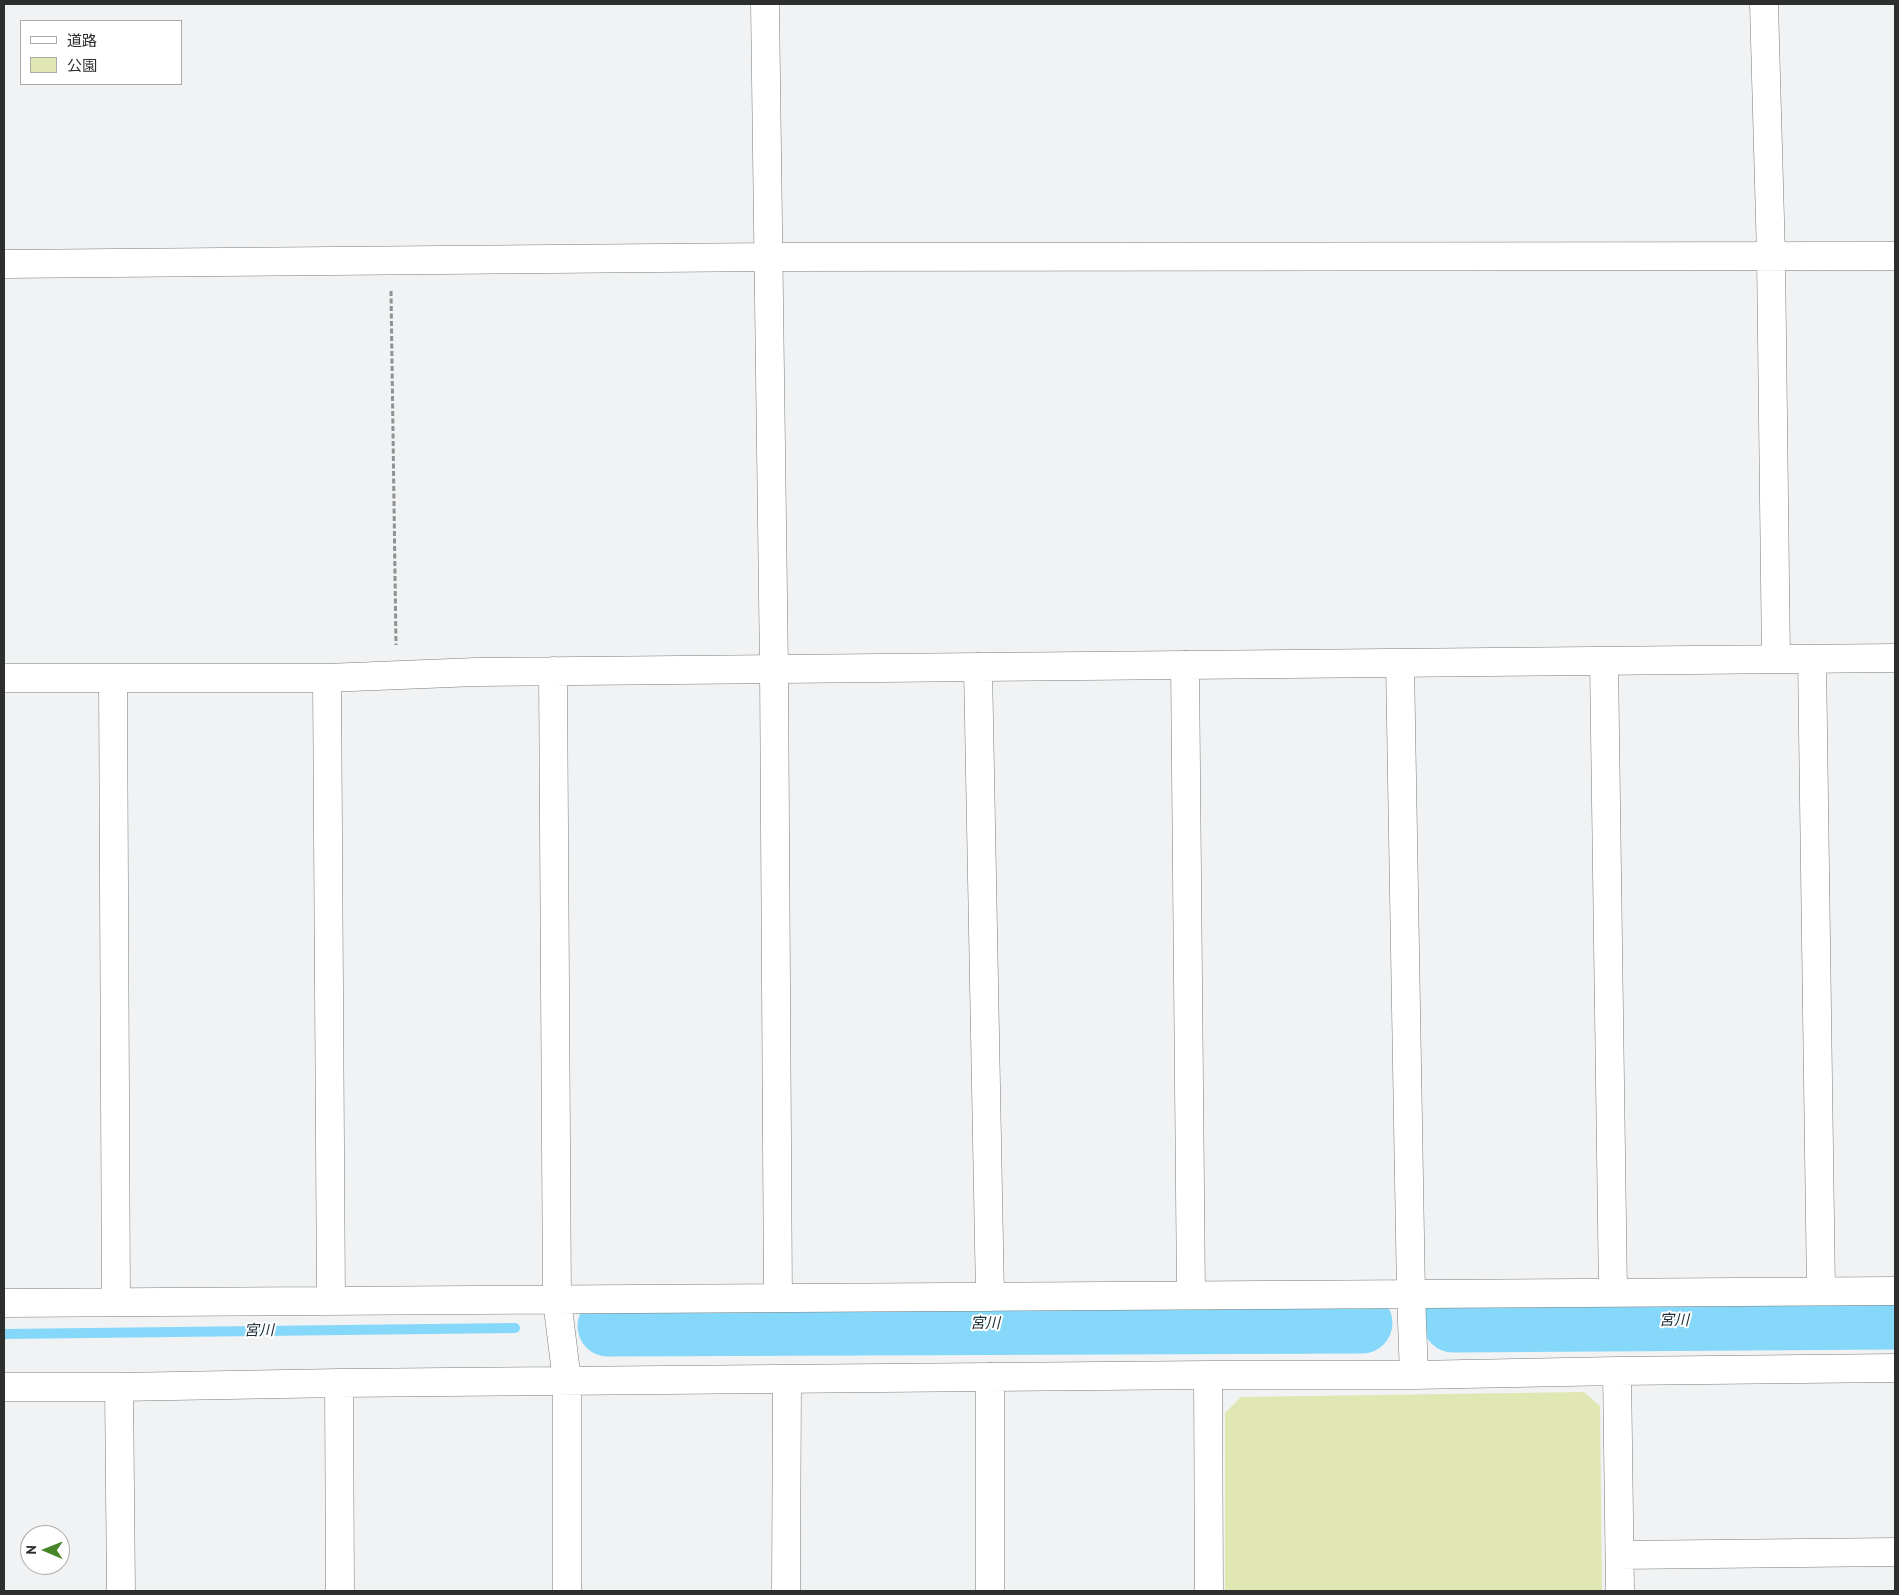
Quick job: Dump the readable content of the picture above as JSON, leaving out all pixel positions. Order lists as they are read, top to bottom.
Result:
{
  "water": ["宮川"],
  "legend": ["道路", "公園"],
  "north": "left"
}
